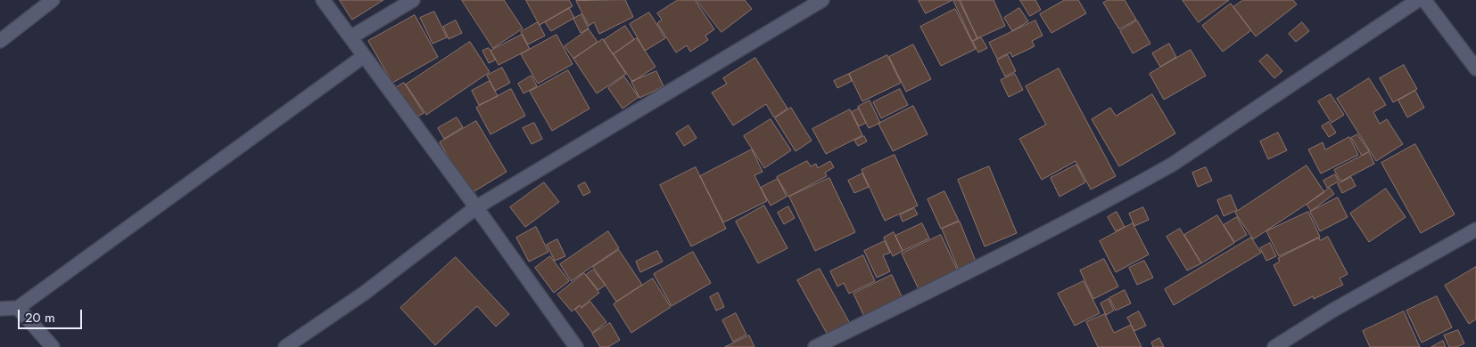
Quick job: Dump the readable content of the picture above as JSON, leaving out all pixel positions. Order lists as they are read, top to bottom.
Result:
{
  "scale_bar": "20 m"
}
